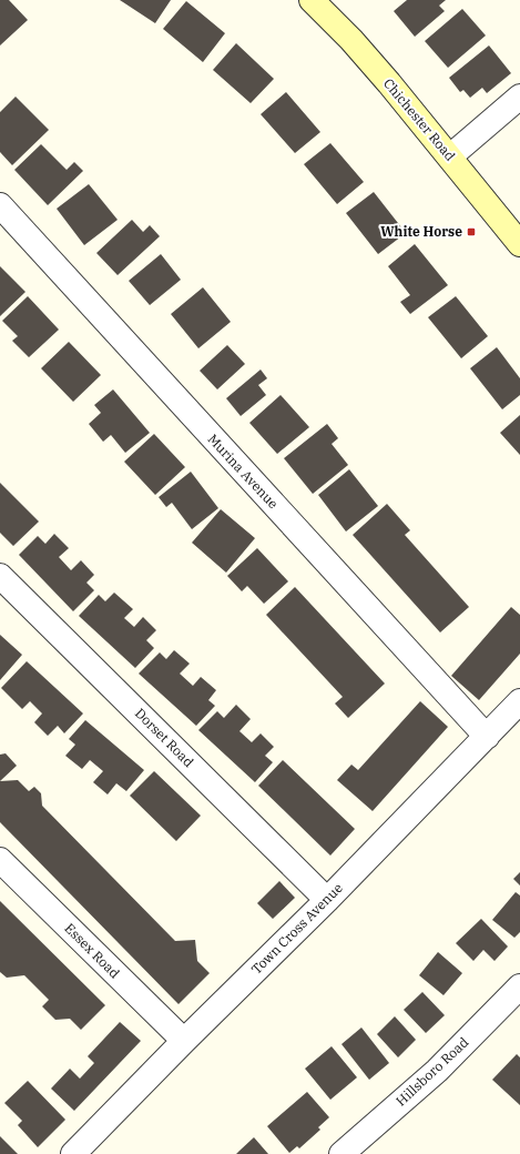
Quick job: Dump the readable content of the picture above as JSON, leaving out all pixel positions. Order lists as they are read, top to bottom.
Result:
{
  "streets": {
    "main road": ["Chichester Road"],
    "street": [
      "Murina Avenue",
      "Dorset Road",
      "Town Cross Avenue",
      "Essex Road",
      "Hillsboro Road"
    ]
  },
  "crossings": [
    ["Murina Avenue", "Town Cross Avenue"],
    ["Dorset Road", "Town Cross Avenue"],
    ["Town Cross Avenue", "Essex Road"]
  ],
  "places": {
    "transit": ["White Horse"]
  }
}
